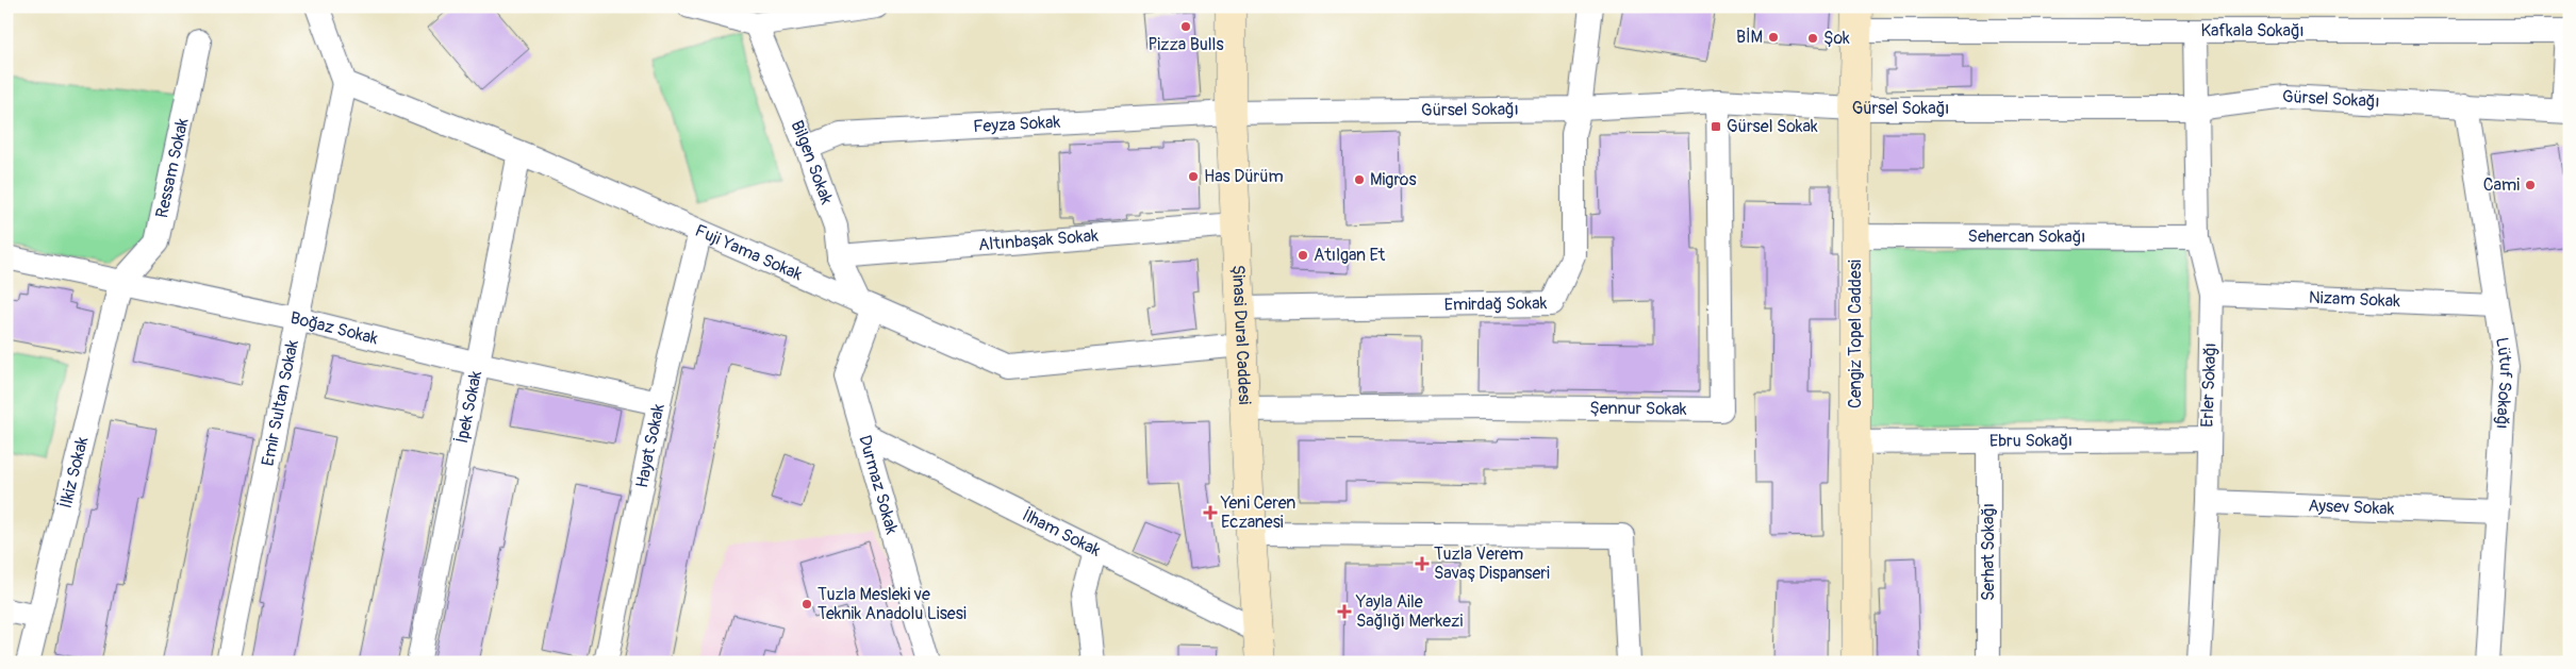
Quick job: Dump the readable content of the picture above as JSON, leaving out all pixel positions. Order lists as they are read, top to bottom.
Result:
{
  "streets": {
    "street": [
      "Kafkala Sokağı",
      "Gürsel Sokağı",
      "Feyza Sokak",
      "Bilgen Sokak",
      "Ressam Sokak",
      "Sehercan Sokağı",
      "Altınbaşak Sokak",
      "Fuji Yama Sokak",
      "Nizam Sokak",
      "Emirdağ Sokak",
      "Boğaz Sokak",
      "Cengiz Topel Caddesi",
      "Şinasi Dural Caddesi",
      "Lütuf Sokağı",
      "Erler Sokağı",
      "Emir Sultan Sokak",
      "İpek Sokak",
      "Şennur Sokak",
      "Ebru Sokağı",
      "Hayat Sokak",
      "İlkiz Sokak",
      "Durmaz Sokak",
      "Aysev Sokak",
      "İlham Sokak",
      "Serhat Sokağı"
    ]
  },
  "crossings": [
    ["Kafkala Sokağı", "Gürsel Sokağı"],
    ["Kafkala Sokağı", "Cengiz Topel Caddesi"],
    ["Kafkala Sokağı", "Erler Sokağı"],
    ["Gürsel Sokağı", "Feyza Sokak"],
    ["Gürsel Sokağı", "Emirdağ Sokak"],
    ["Gürsel Sokağı", "Cengiz Topel Caddesi"],
    ["Gürsel Sokağı", "Şinasi Dural Caddesi"],
    ["Gürsel Sokağı", "Lütuf Sokağı"],
    ["Gürsel Sokağı", "Erler Sokağı"],
    ["Gürsel Sokağı", "Şennur Sokak"],
    ["Feyza Sokak", "Bilgen Sokak"],
    ["Feyza Sokak", "Şinasi Dural Caddesi"],
    ["Bilgen Sokak", "Altınbaşak Sokak"],
    ["Bilgen Sokak", "Fuji Yama Sokak"],
    ["Bilgen Sokak", "Durmaz Sokak"],
    ["Ressam Sokak", "Boğaz Sokak"],
    ["Ressam Sokak", "İlkiz Sokak"],
    ["Sehercan Sokağı", "Cengiz Topel Caddesi"],
    ["Sehercan Sokağı", "Erler Sokağı"],
    ["Altınbaşak Sokak", "Şinasi Dural Caddesi"],
    ["Fuji Yama Sokak", "Şinasi Dural Caddesi"],
    ["Fuji Yama Sokak", "Emir Sultan Sokak"],
    ["Fuji Yama Sokak", "İpek Sokak"],
    ["Fuji Yama Sokak", "Hayat Sokak"],
    ["Fuji Yama Sokak", "Durmaz Sokak"],
    ["Nizam Sokak", "Lütuf Sokağı"],
    ["Nizam Sokak", "Erler Sokağı"],
    ["Emirdağ Sokak", "Şinasi Dural Caddesi"],
    ["Boğaz Sokak", "Emir Sultan Sokak"],
    ["Boğaz Sokak", "İpek Sokak"],
    ["Boğaz Sokak", "Hayat Sokak"],
    ["Boğaz Sokak", "İlkiz Sokak"],
    ["Cengiz Topel Caddesi", "Ebru Sokağı"],
    ["Şinasi Dural Caddesi", "Şennur Sokak"],
    ["Şinasi Dural Caddesi", "İlham Sokak"],
    ["Lütuf Sokağı", "Aysev Sokak"],
    ["Erler Sokağı", "Ebru Sokağı"],
    ["Erler Sokağı", "Aysev Sokak"],
    ["Ebru Sokağı", "Serhat Sokağı"],
    ["Durmaz Sokak", "İlham Sokak"]
  ],
  "places": {
    "other": [
      "Pizza Bulls",
      "BİM",
      "Şok",
      "Has Dürüm",
      "Migros",
      "Cami",
      "Atılgan Et",
      "Tuzla Mesleki ve Teknik Anadolu Lisesi"
    ],
    "transit": ["Gürsel Sokak"],
    "health": ["Yeni Ceren Eczanesi", "Tuzla Verem Savaş Dispanseri", "Yayla Aile Sağlığı Merkezi"]
  }
}
